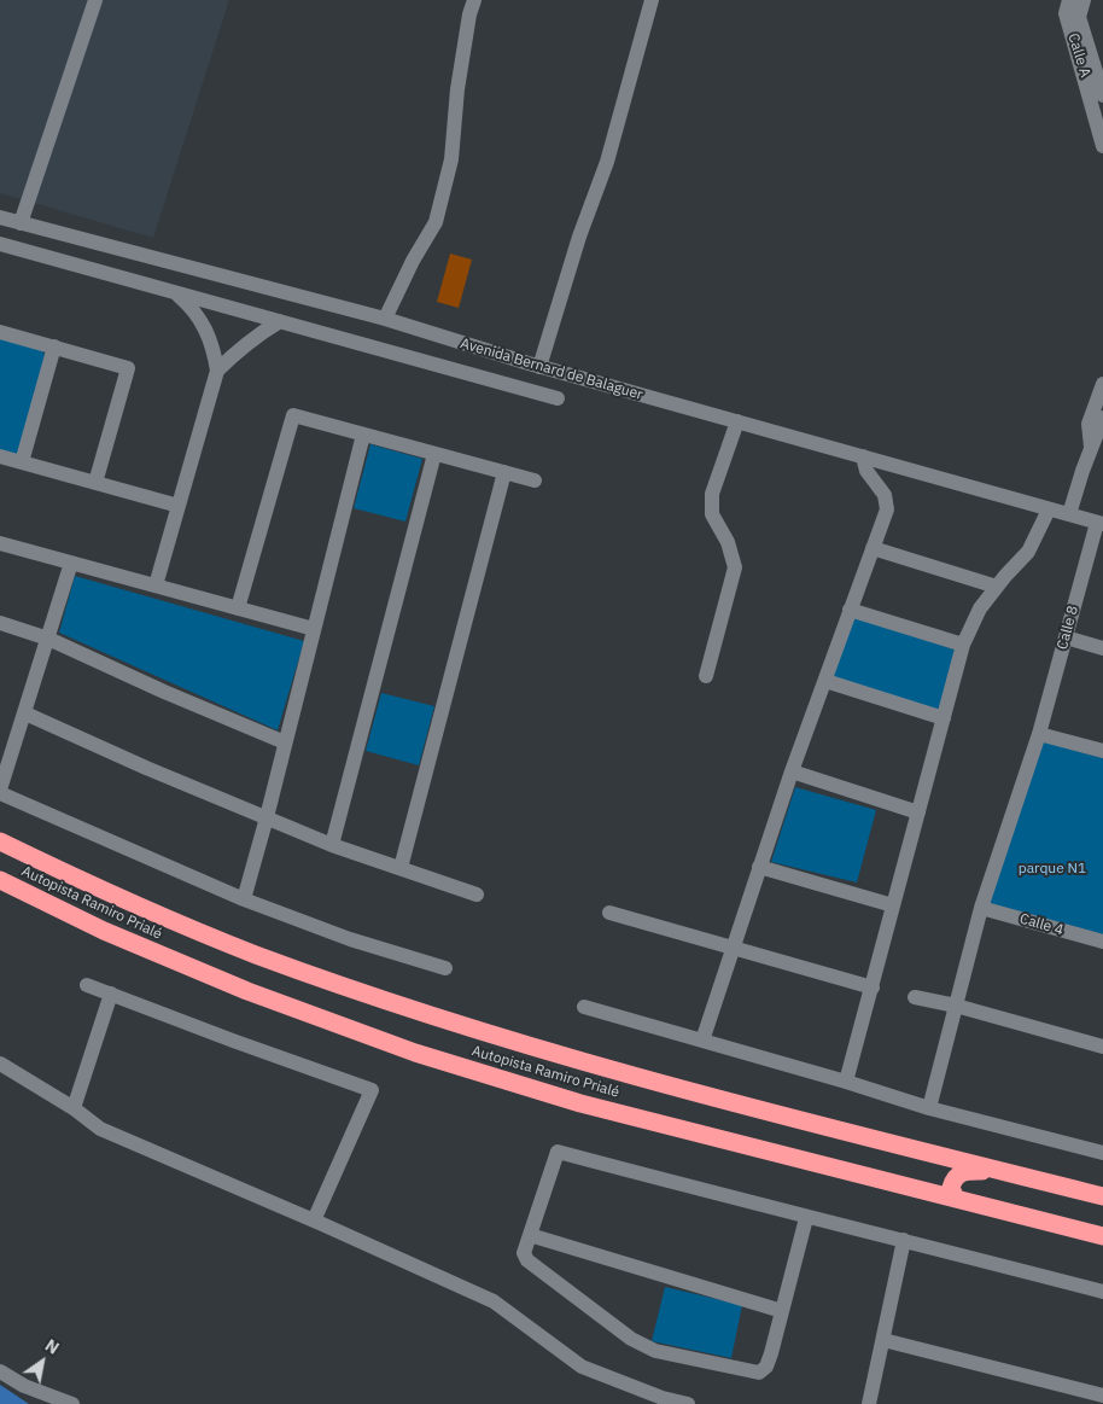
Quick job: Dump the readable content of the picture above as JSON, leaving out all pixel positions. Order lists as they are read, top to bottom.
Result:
{
  "streets": {
    "highway": ["Autopista Ramiro Prialé"],
    "street": [
      "Calle A",
      "Avenida Bernard de Balaguer",
      "Calle 8",
      "Calle 4"
    ]
  },
  "crossings": [
    ["Avenida Bernard de Balaguer", "Calle 8"],
    ["Calle 8", "Calle 4"]
  ],
  "parks": ["parque N1"],
  "north": "top right"
}
